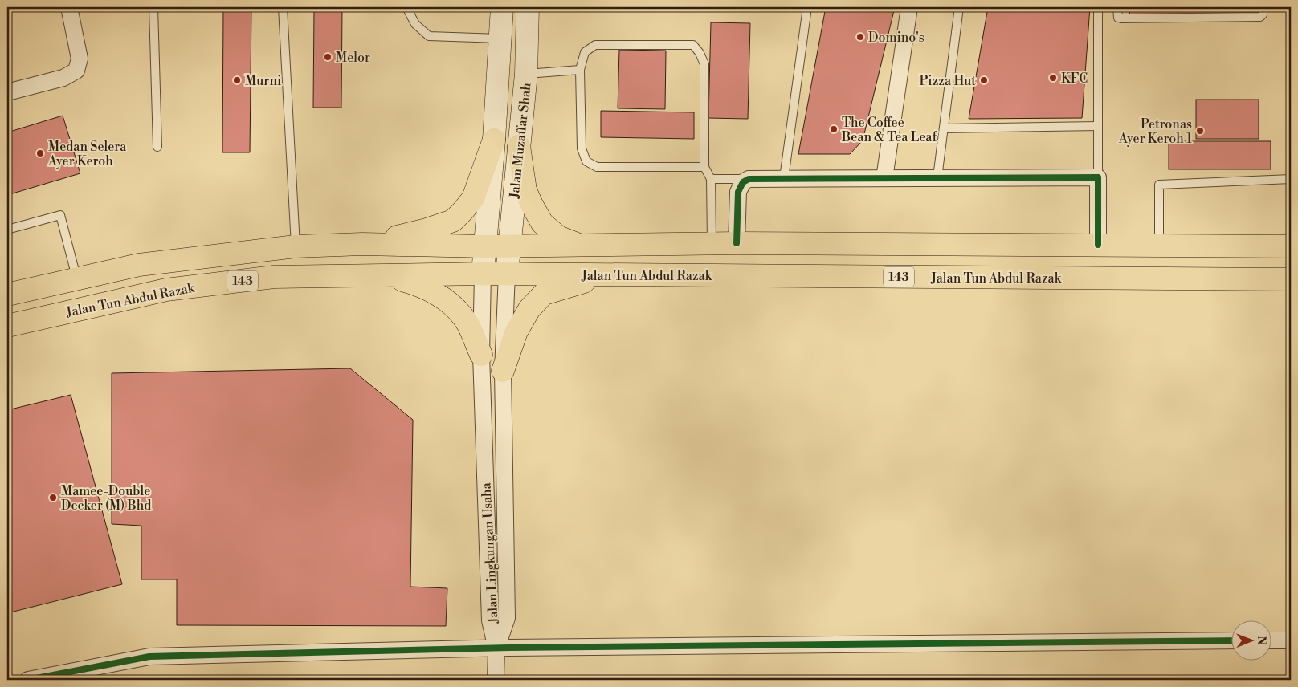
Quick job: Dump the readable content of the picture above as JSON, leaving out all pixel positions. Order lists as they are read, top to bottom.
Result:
{
  "streets": {
    "highway": ["Jalan Tun Abdul Razak", "143"],
    "main road": ["Jalan Muzaffar Shah"],
    "street": ["Jalan Lingkungan Usaha"]
  },
  "crossings": [
    ["Jalan Muzaffar Shah", "Jalan Tun Abdul Razak"],
    ["Jalan Muzaffar Shah", "143"],
    ["Jalan Muzaffar Shah", "Jalan Lingkungan Usaha"],
    ["Jalan Tun Abdul Razak", "Jalan Lingkungan Usaha"]
  ],
  "places": [
    "Domino's",
    "Melor",
    "KFC",
    "Murni",
    "Pizza Hut",
    "The Coffee Bean & Tea Leaf",
    "Petronas Ayer Keroh 1",
    "Medan Selera Ayer Keroh",
    "Mamee-Double Decker (M) Bhd"
  ],
  "north": "right"
}
